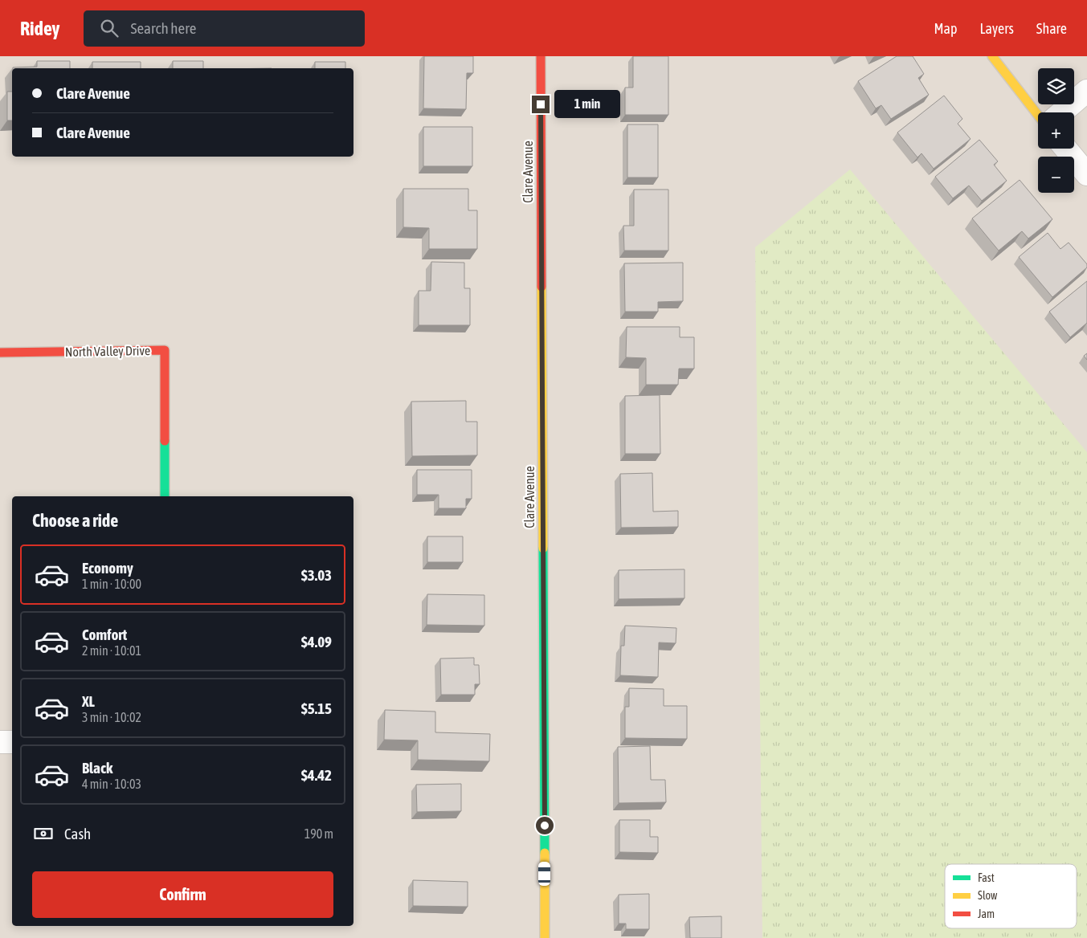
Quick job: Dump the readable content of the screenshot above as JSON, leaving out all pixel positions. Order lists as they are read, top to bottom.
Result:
{
  "streets": {
    "street": ["Clare Avenue", "North Valley Drive"]
  },
  "legend": ["Fast", "Slow", "Jam"],
  "page": {
    "header": "Ridey",
    "search": "Search here",
    "nav": ["Map", "Layers", "Share"],
    "map_buttons": ["+", "−"],
    "banner": ["Clare Avenue", "Clare Avenue"],
    "bubble": "1 min",
    "heading": "Choose a ride",
    "list": [
      {
        "name": "Economy",
        "note": "1 min · 10:00",
        "value": "$3.03"
      },
      {
        "name": "Comfort",
        "note": "2 min · 10:01",
        "value": "$4.09"
      },
      {
        "name": "XL",
        "note": "3 min · 10:02",
        "value": "$5.15"
      },
      {
        "name": "Black",
        "note": "4 min · 10:03",
        "value": "$4.42"
      }
    ],
    "pay": ["Cash", "190 m"],
    "buttons": "Confirm"
  }
}
